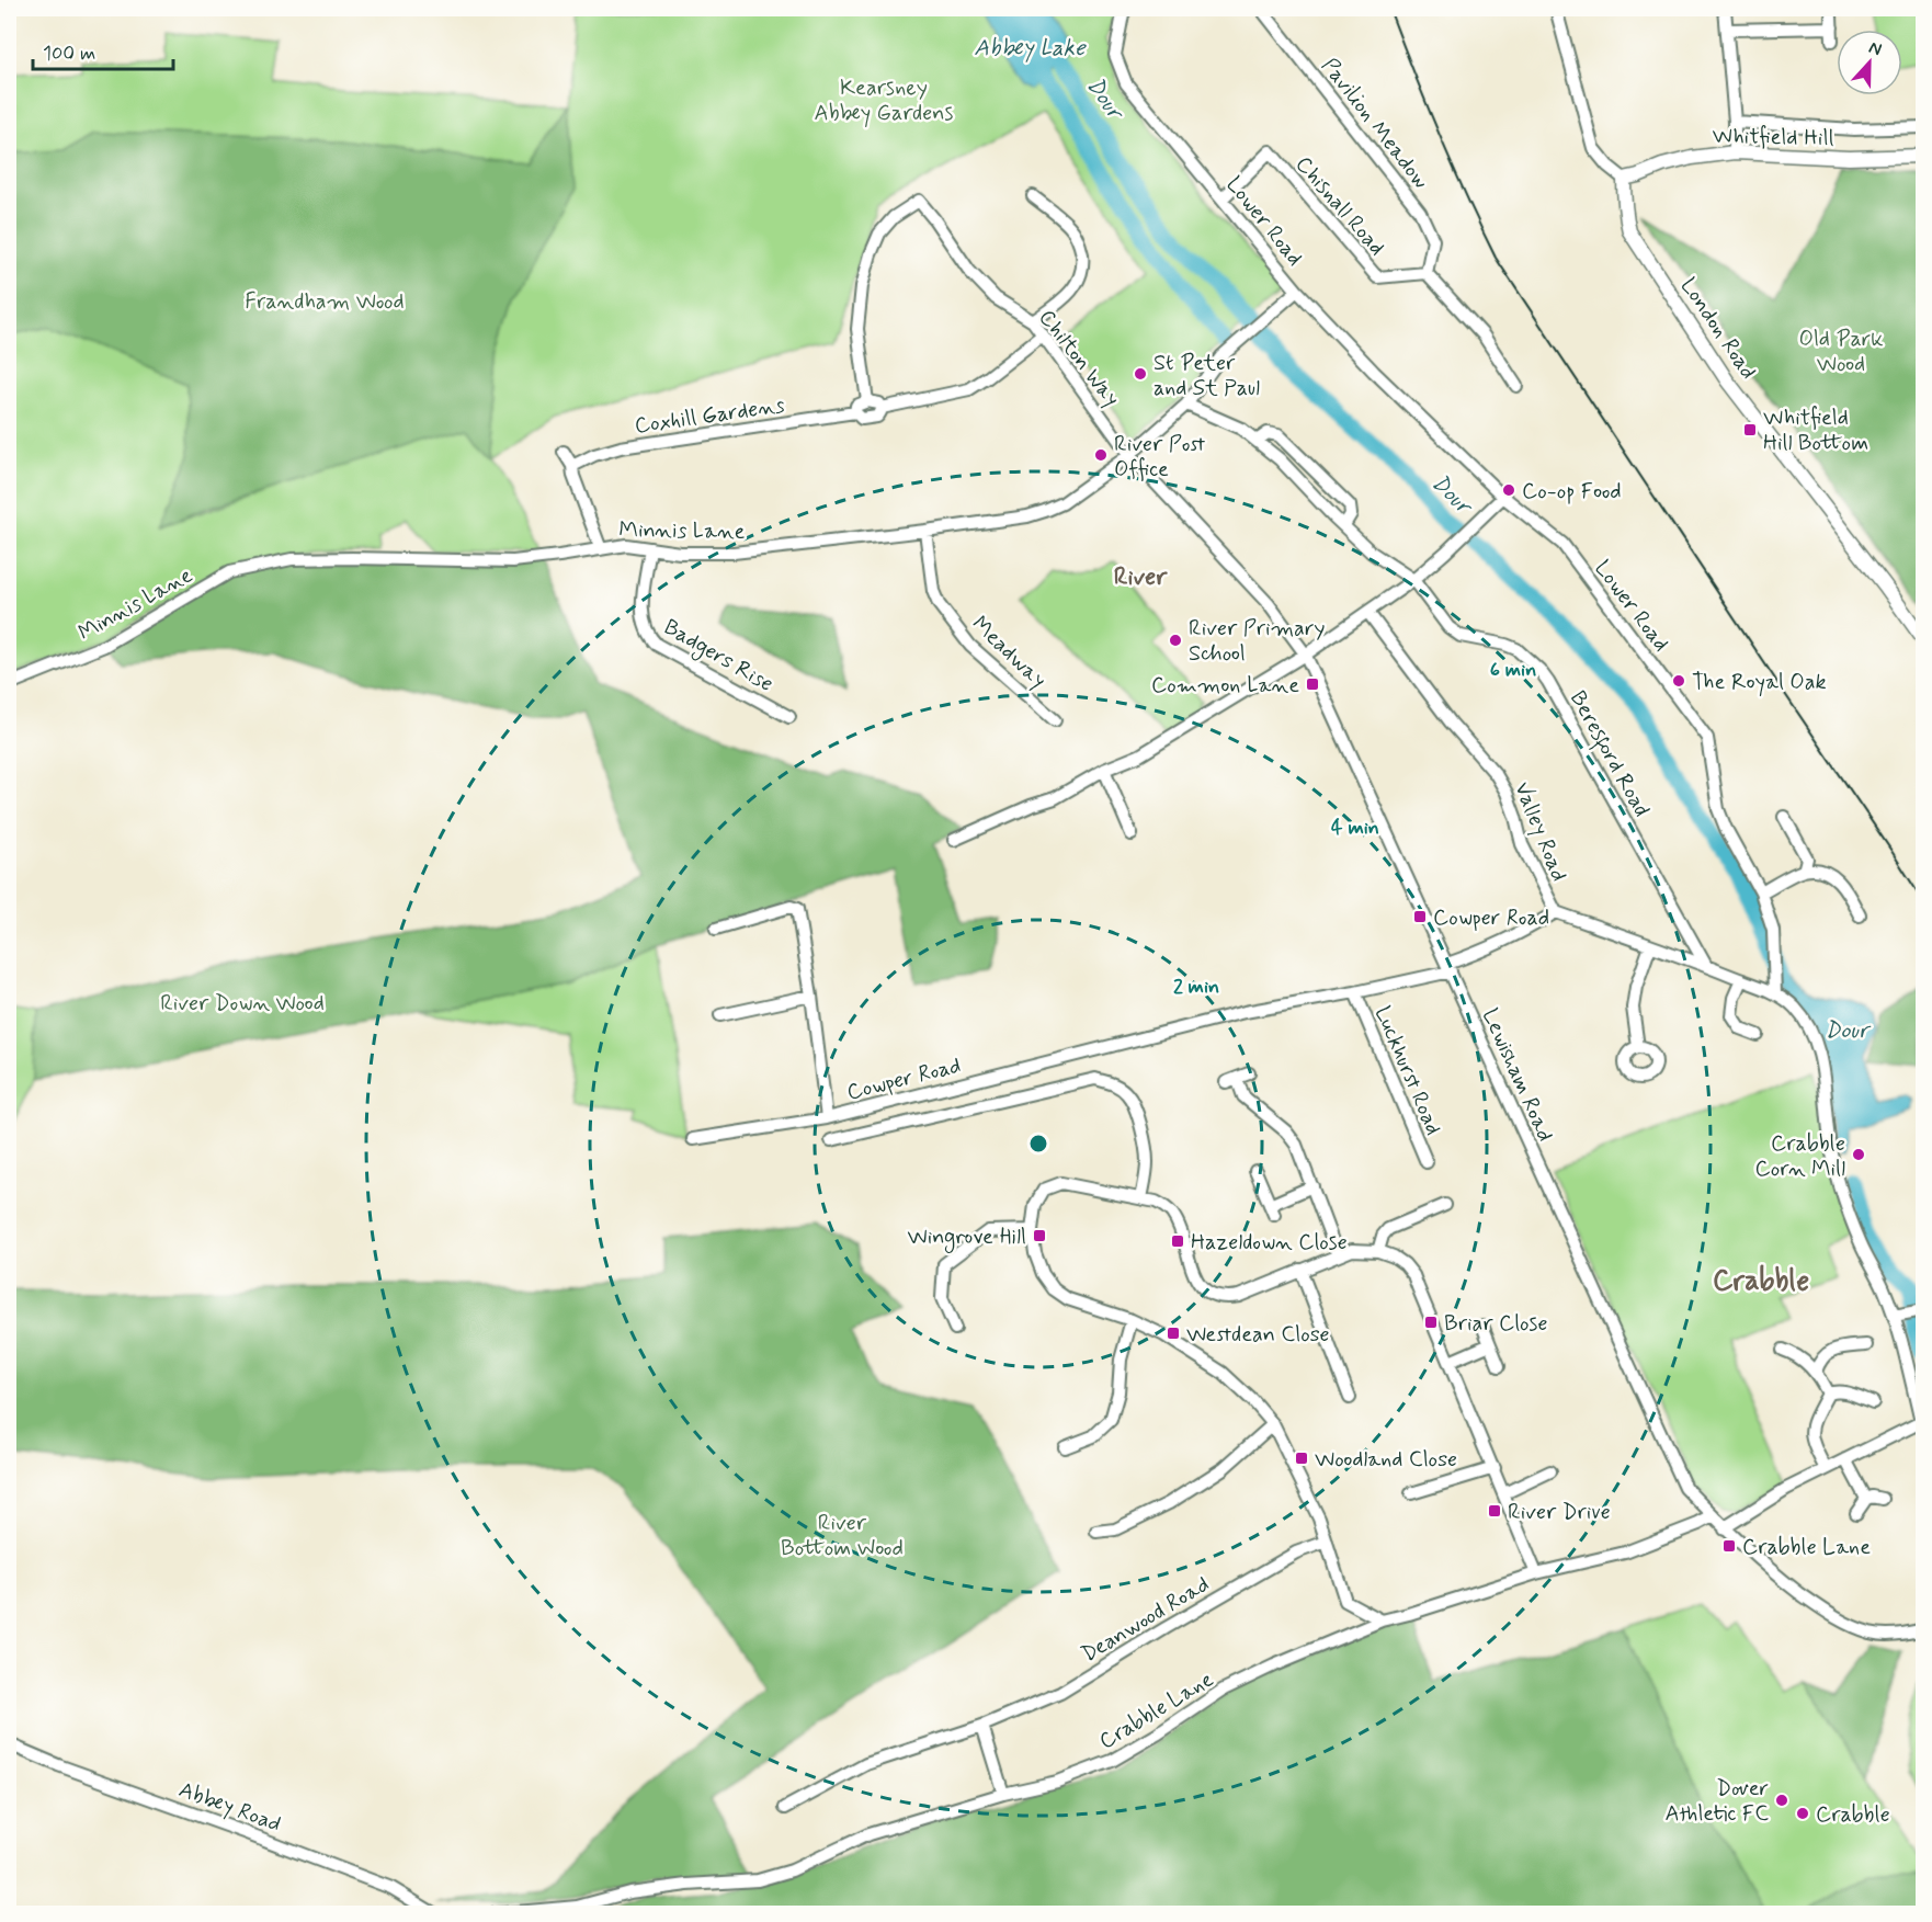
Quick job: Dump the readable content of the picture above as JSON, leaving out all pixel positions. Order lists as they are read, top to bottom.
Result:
{
  "streets": {
    "main road": ["Whitfield Hill", "London Road"],
    "street": [
      "Pavilion Meadow",
      "Chisnall Road",
      "Lower Road",
      "Chilton Way",
      "Coxhill Gardens",
      "Minnis Lane",
      "Meadway",
      "Badgers Rise",
      "Beresford Road",
      "Valley Road",
      "Luckhurst Road",
      "Lewisham Road",
      "Cowper Road",
      "Deanwood Road",
      "Crabble Lane",
      "Abbey Road"
    ]
  },
  "crossings": [
    ["Pavilion Meadow", "Chisnall Road"],
    ["Whitfield Hill", "London Road"],
    ["Chisnall Road", "Lower Road"],
    ["Lower Road", "Minnis Lane"],
    ["Lower Road", "Valley Road"],
    ["Chilton Way", "Coxhill Gardens"],
    ["Chilton Way", "Minnis Lane"],
    ["Chilton Way", "Lewisham Road"],
    ["Minnis Lane", "Meadway"],
    ["Minnis Lane", "Badgers Rise"],
    ["Minnis Lane", "Lewisham Road"],
    ["Beresford Road", "Valley Road"],
    ["Valley Road", "Cowper Road"],
    ["Luckhurst Road", "Cowper Road"],
    ["Lewisham Road", "Cowper Road"],
    ["Lewisham Road", "Crabble Lane"]
  ],
  "districts": ["River", "Crabble"],
  "water": ["Abbey Lake", "Dour"],
  "parks": [
    "Kearsney Abbey Gardens",
    "Frandham Wood",
    "Old Park Wood",
    "River Down Wood",
    "River Bottom Wood"
  ],
  "places": {
    "other": [
      "St Peter and St Paul",
      "River Post Office",
      "Co-op Food",
      "River Primary School",
      "The Royal Oak",
      "Crabble Corn Mill",
      "Dover Athletic FC",
      "Crabble"
    ],
    "transit": [
      "Whitfield Hill Bottom",
      "Common Lane",
      "Cowper Road",
      "Wingrove Hill",
      "Hazeldown Close",
      "Briar Close",
      "Westdean Close",
      "Woodland Close",
      "River Drive",
      "Crabble Lane"
    ]
  },
  "scale_bar": "100 m",
  "north": "top",
  "rings": ["6 min", "4 min", "2 min"]
}
